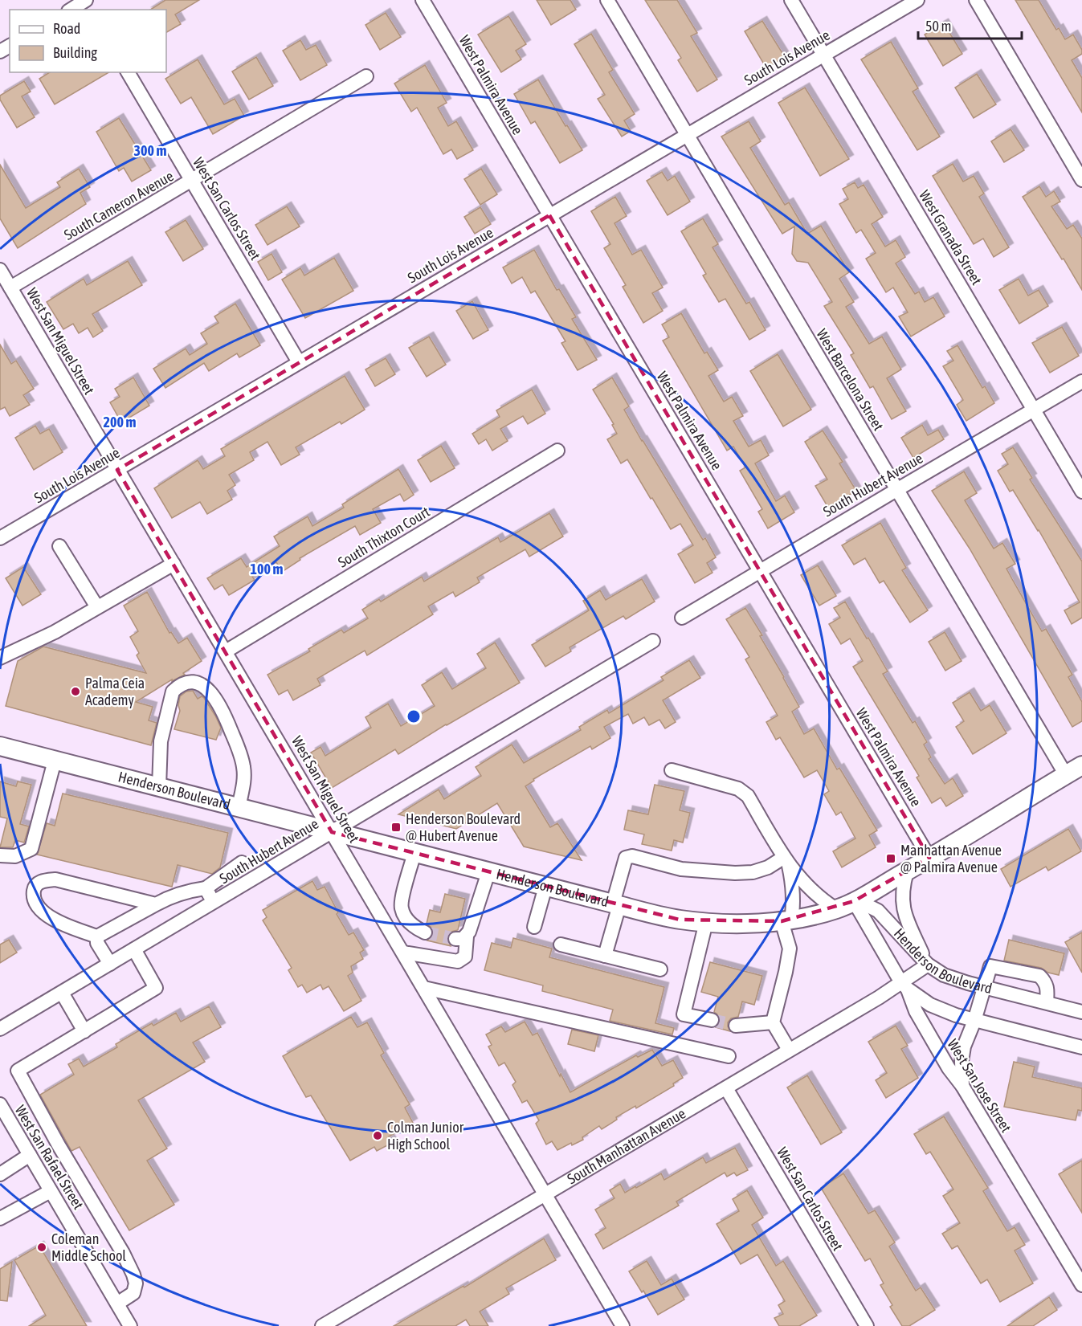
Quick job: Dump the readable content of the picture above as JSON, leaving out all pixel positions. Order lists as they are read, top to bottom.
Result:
{
  "streets": {
    "main road": ["Henderson Boulevard"],
    "street": [
      "South Lois Avenue",
      "West Palmira Avenue",
      "South Cameron Avenue",
      "West San Carlos Street",
      "West Granada Street",
      "West San Miguel Street",
      "West Barcelona Street",
      "South Hubert Avenue",
      "South Thixton Court",
      "West San Jose Street",
      "South Manhattan Avenue",
      "West San Rafael Street"
    ]
  },
  "crossings": [
    ["South Lois Avenue", "West Palmira Avenue"],
    ["South Lois Avenue", "West San Carlos Street"],
    ["South Lois Avenue", "West Granada Street"],
    ["South Lois Avenue", "West San Miguel Street"],
    ["South Lois Avenue", "West Barcelona Street"],
    ["West Palmira Avenue", "South Hubert Avenue"],
    ["South Cameron Avenue", "West San Carlos Street"],
    ["South Cameron Avenue", "West San Miguel Street"],
    ["West San Carlos Street", "South Manhattan Avenue"],
    ["West Granada Street", "South Hubert Avenue"],
    ["West San Miguel Street", "South Hubert Avenue"],
    ["West San Miguel Street", "South Thixton Court"],
    ["West San Miguel Street", "Henderson Boulevard"],
    ["West San Miguel Street", "South Manhattan Avenue"],
    ["West Barcelona Street", "South Hubert Avenue"],
    ["South Hubert Avenue", "Henderson Boulevard"],
    ["Henderson Boulevard", "West San Jose Street"],
    ["Henderson Boulevard", "South Manhattan Avenue"],
    ["West San Jose Street", "South Manhattan Avenue"]
  ],
  "places": {
    "other": ["Palma Ceia Academy", "Colman Junior High School", "Coleman Middle School"],
    "transit": ["Henderson Boulevard @ Hubert Avenue", "Manhattan Avenue @ Palmira Avenue"]
  },
  "legend": ["Road", "Building"],
  "scale_bar": "50 m",
  "rings": ["300 m", "200 m", "100 m"]
}
